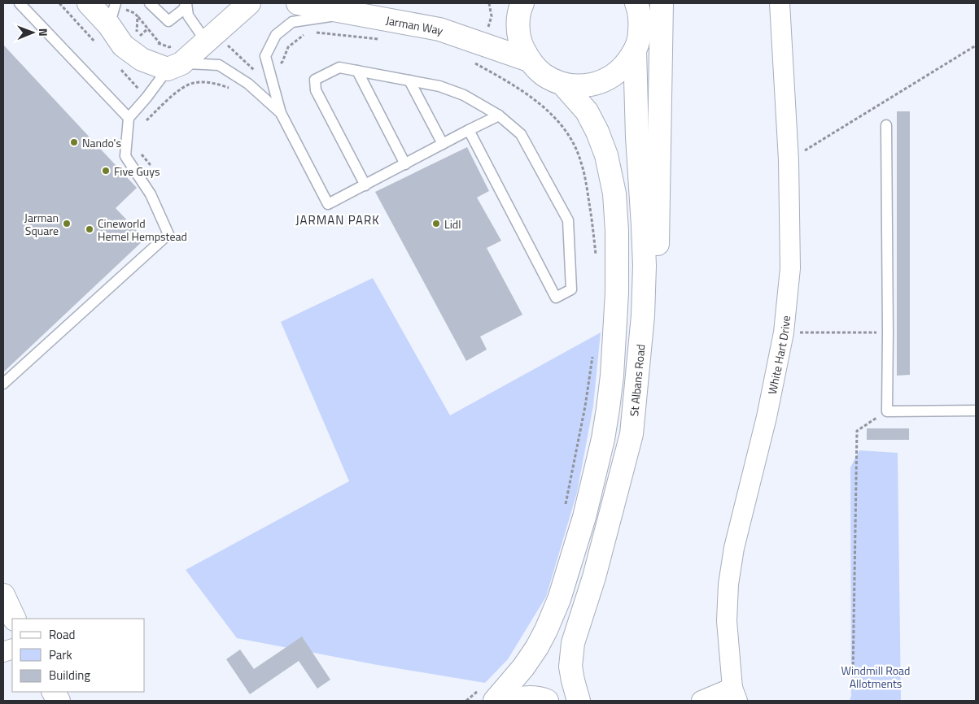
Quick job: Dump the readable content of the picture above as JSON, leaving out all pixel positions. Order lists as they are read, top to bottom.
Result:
{
  "streets": {
    "main road": ["Jarman Way", "St Albans Road"],
    "street": ["White Hart Drive"]
  },
  "districts": ["JARMAN PARK"],
  "parks": ["Windmill Road Allotments"],
  "places": [
    "Nando's",
    "Five Guys",
    "Jarman Square",
    "Lidl",
    "Cineworld Hemel Hempstead"
  ],
  "legend": ["Road", "Park", "Building"],
  "north": "right"
}
